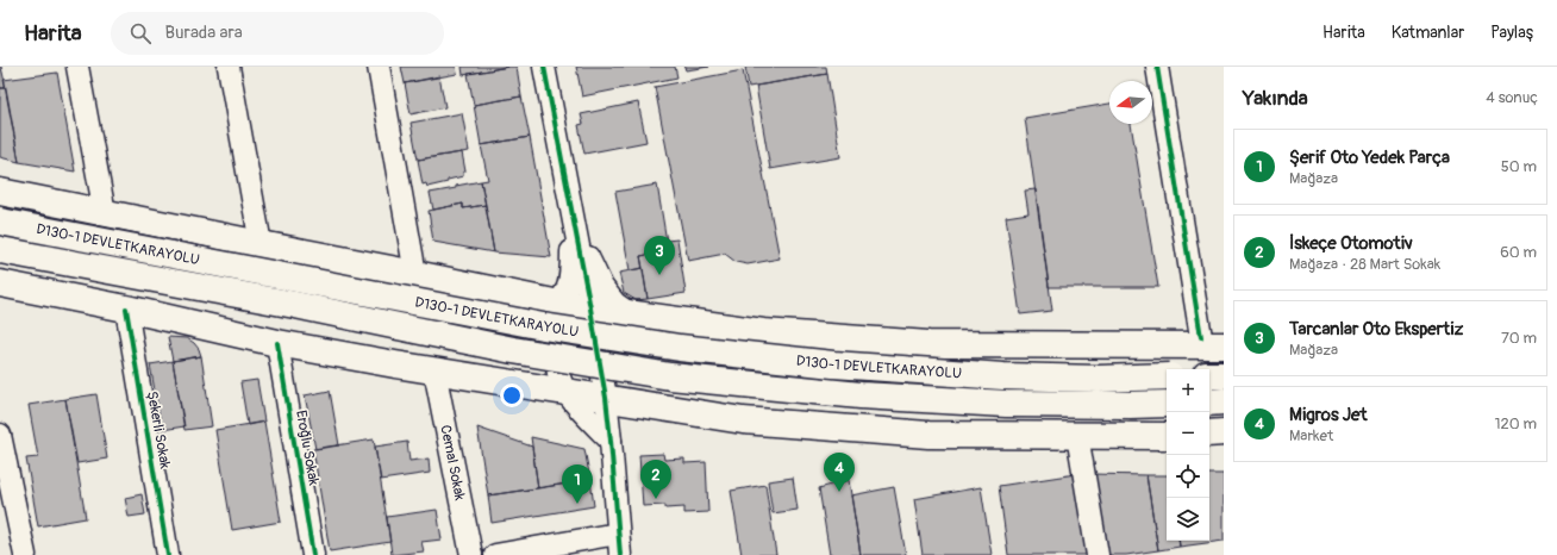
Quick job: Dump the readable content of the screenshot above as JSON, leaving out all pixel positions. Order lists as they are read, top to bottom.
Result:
{
  "streets": {
    "highway": ["D130-1 DEVLETKARAYOLU"],
    "street": ["Şekerli Sokak", "Eroğlu Sokak", "Cemal Sokak"]
  },
  "north": "left",
  "page": {
    "header": "Harita",
    "search": "Burada ara",
    "nav": ["Harita", "Katmanlar", "Paylaş"],
    "heading": ["Yakında", "4 sonuç"],
    "list": [
      {
        "mark": "1",
        "name": "Şerif Oto Yedek Parça",
        "note": "Mağaza",
        "value": "50 m"
      },
      {
        "mark": "2",
        "name": "İskeçe Otomotiv",
        "note": "Mağaza · 28 Mart Sokak",
        "value": "60 m"
      },
      {
        "mark": "3",
        "name": "Tarcanlar Oto Ekspertiz",
        "note": "Mağaza",
        "value": "70 m"
      },
      {
        "mark": "4",
        "name": "Migros Jet",
        "note": "Market",
        "value": "120 m"
      }
    ],
    "pins": [
      "3",
      "4",
      "2",
      "1"
    ],
    "map_buttons": ["+", "−"]
  }
}
